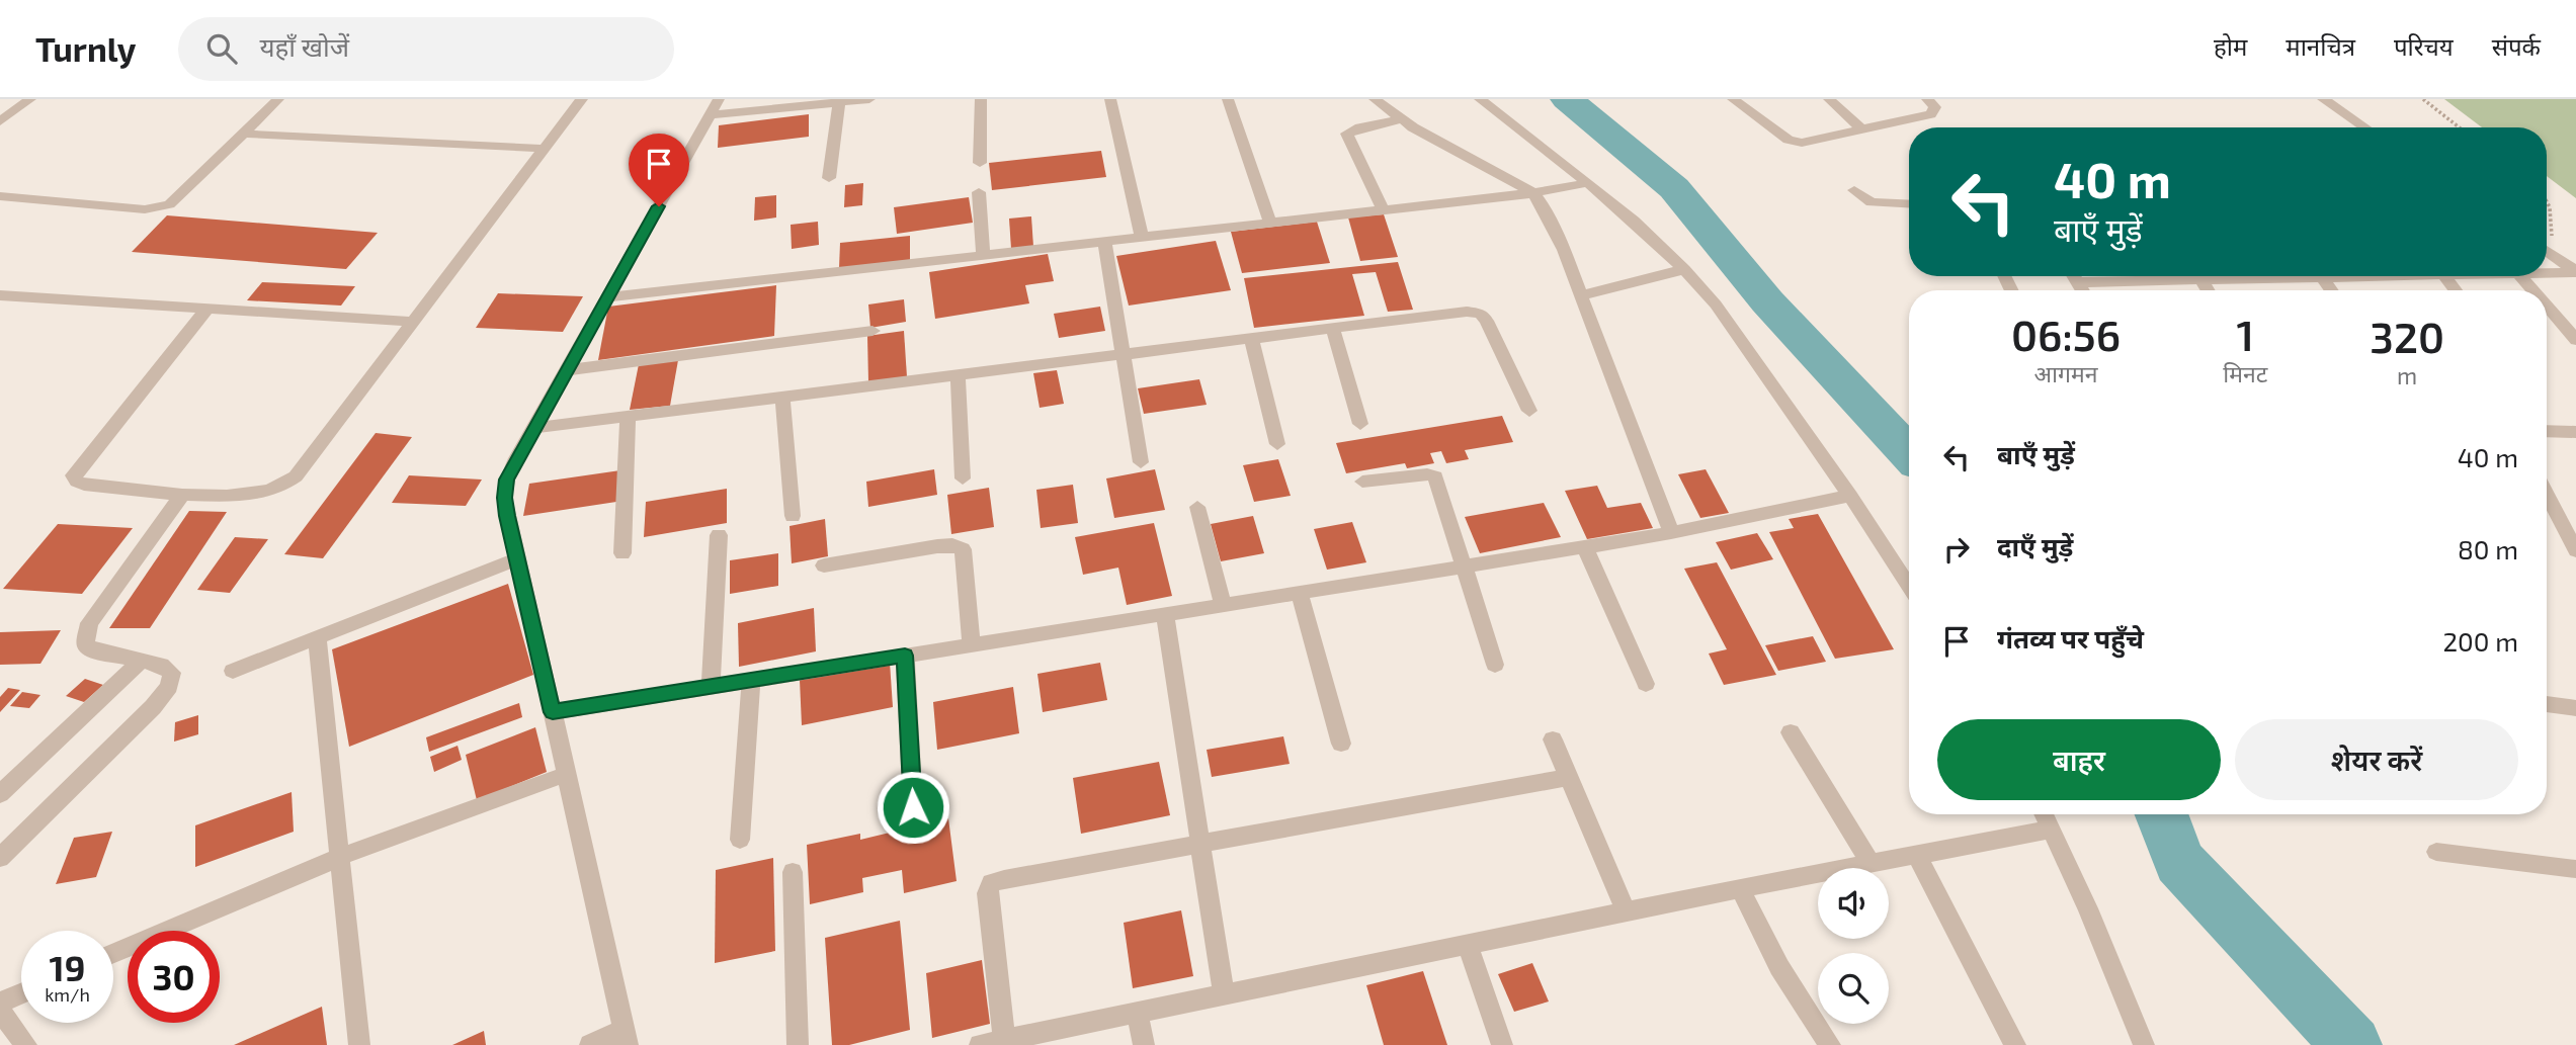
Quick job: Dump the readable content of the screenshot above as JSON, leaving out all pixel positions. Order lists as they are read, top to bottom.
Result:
{
  "page": {
    "header": "Turnly",
    "search": "यहाँ खोजें",
    "nav": [
      "होम",
      "मानचित्र",
      "परिचय",
      "संपर्क"
    ],
    "turn": ["40 m", "बाएँ मुड़ें"],
    "eta": [
      "06:56",
      "आगमन",
      "1",
      "मिनट",
      "320",
      "m"
    ],
    "list": [
      {
        "name": "बाएँ मुड़ें",
        "value": "40 m"
      },
      {
        "name": "दाएँ मुड़ें",
        "value": "80 m"
      },
      {
        "name": "गंतव्य पर पहुँचे",
        "value": "200 m"
      }
    ],
    "buttons": ["बाहर", "शेयर करें"],
    "speed": "19 km/h",
    "limit": "30"
  }
}
